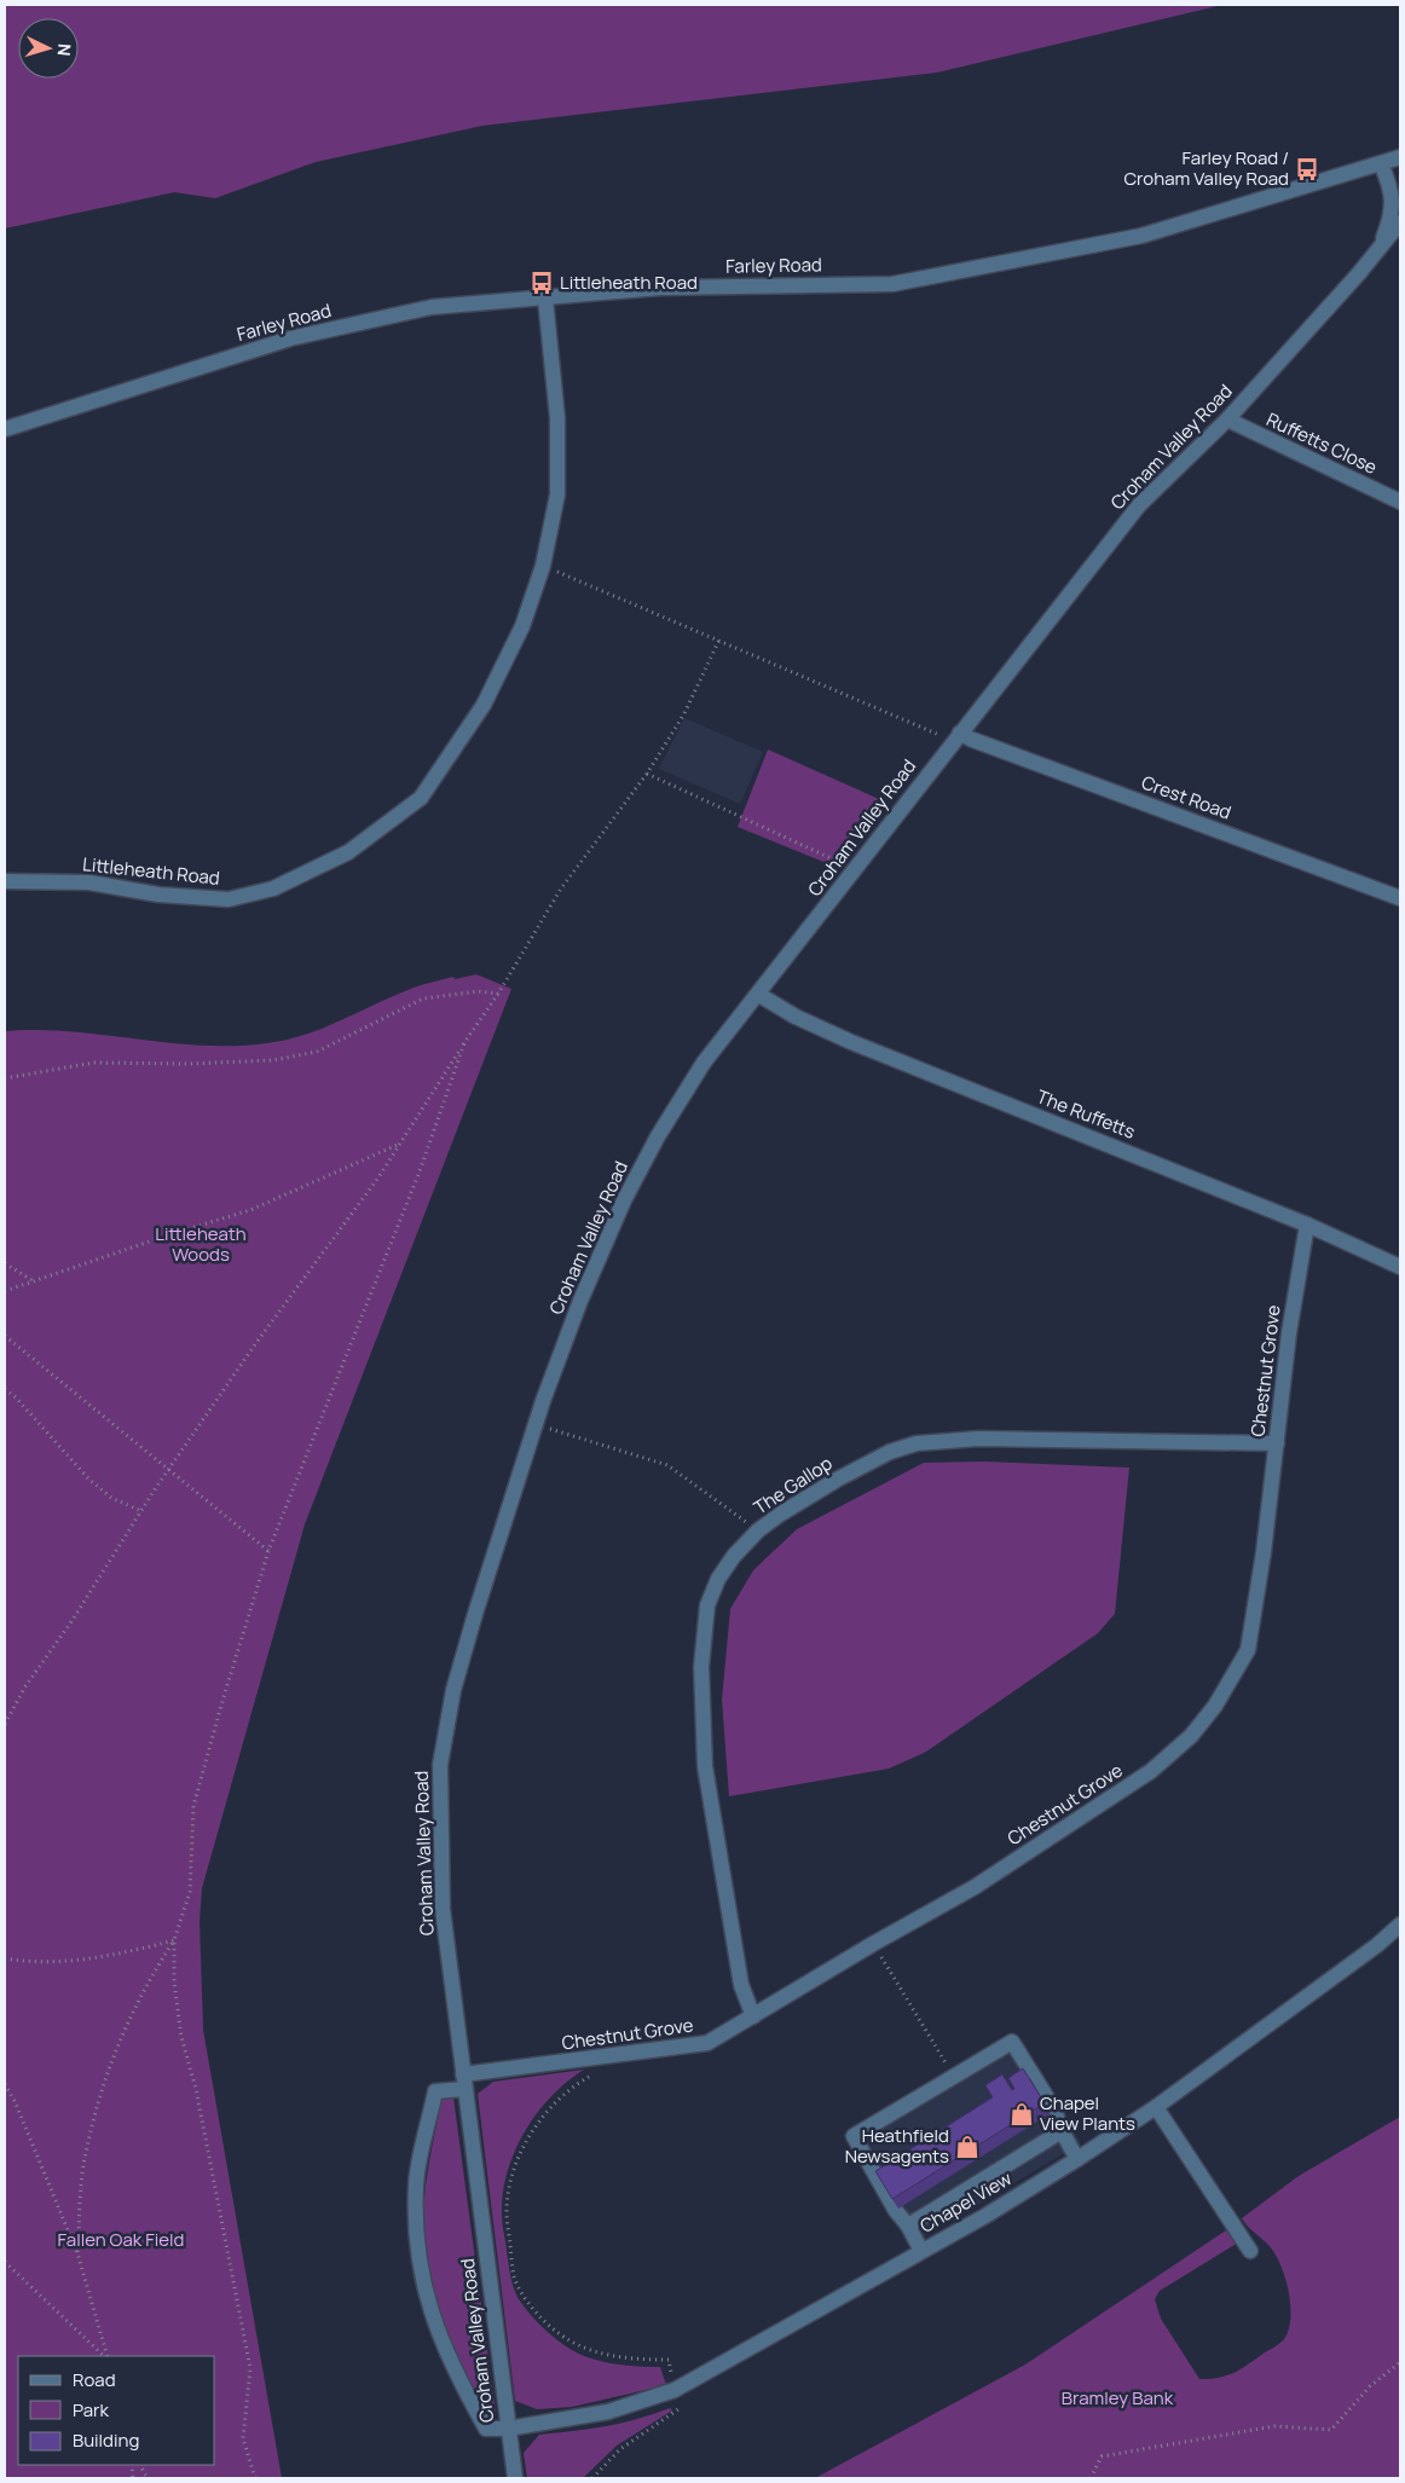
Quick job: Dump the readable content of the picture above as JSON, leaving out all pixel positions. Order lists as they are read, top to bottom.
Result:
{
  "streets": {
    "street": [
      "Farley Road",
      "Ruffetts Close",
      "Croham Valley Road",
      "Crest Road",
      "Littleheath Road",
      "The Ruffetts",
      "Chestnut Grove",
      "The Gallop",
      "Chapel View"
    ]
  },
  "crossings": [
    ["Farley Road", "Croham Valley Road"],
    ["Farley Road", "Littleheath Road"],
    ["Ruffetts Close", "Croham Valley Road"],
    ["Croham Valley Road", "Crest Road"],
    ["Croham Valley Road", "The Ruffetts"],
    ["Croham Valley Road", "Chestnut Grove"],
    ["Croham Valley Road", "Chapel View"],
    ["The Ruffetts", "Chestnut Grove"],
    ["Chestnut Grove", "The Gallop"],
    ["Chestnut Grove", "Chapel View"]
  ],
  "parks": ["Littleheath Woods", "Fallen Oak Field", "Bramley Bank"],
  "places": {
    "bus stop": ["Farley Road / Croham Valley Road", "Littleheath Road"],
    "shop": ["Chapel View Plants", "Heathfield Newsagents"]
  },
  "legend": ["Road", "Park", "Building"],
  "north": "right"
}
